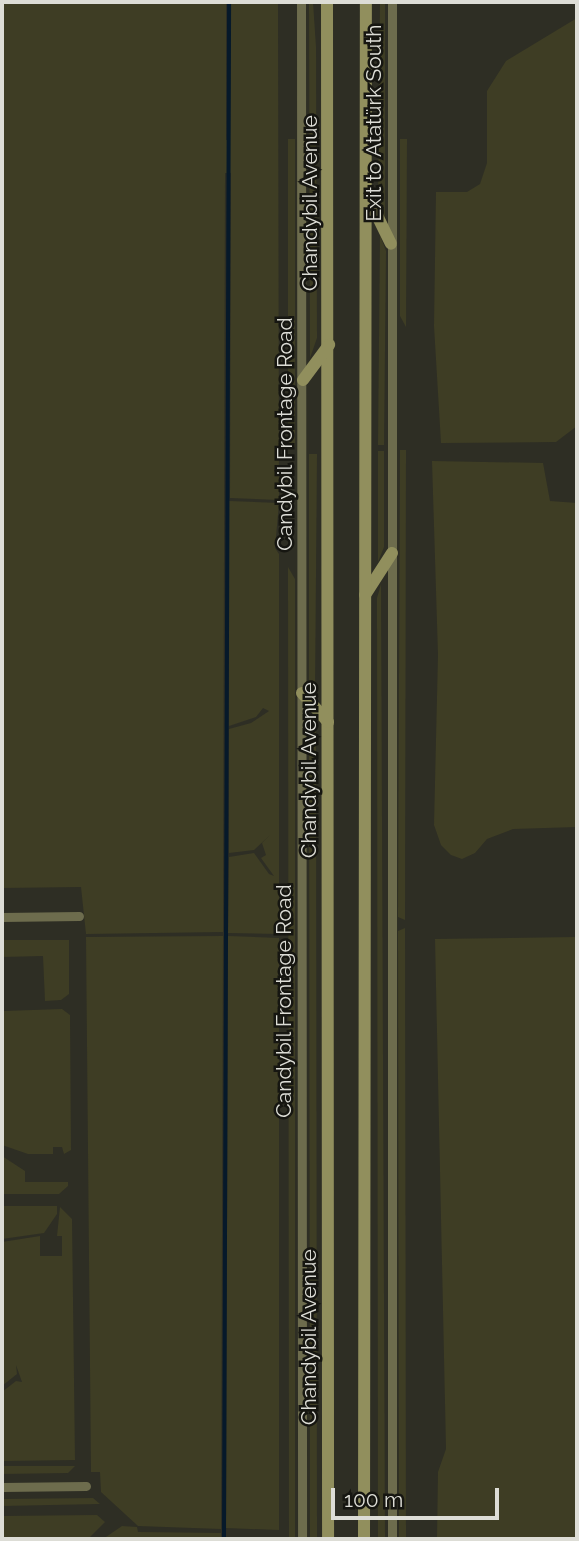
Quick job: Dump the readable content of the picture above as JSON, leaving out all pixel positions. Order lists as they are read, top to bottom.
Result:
{
  "streets": {
    "main road": ["Chandybil Avenue"],
    "street": ["Exit to Atatürk South", "Candybil Frontage Road"]
  },
  "scale_bar": "100 m"
}
